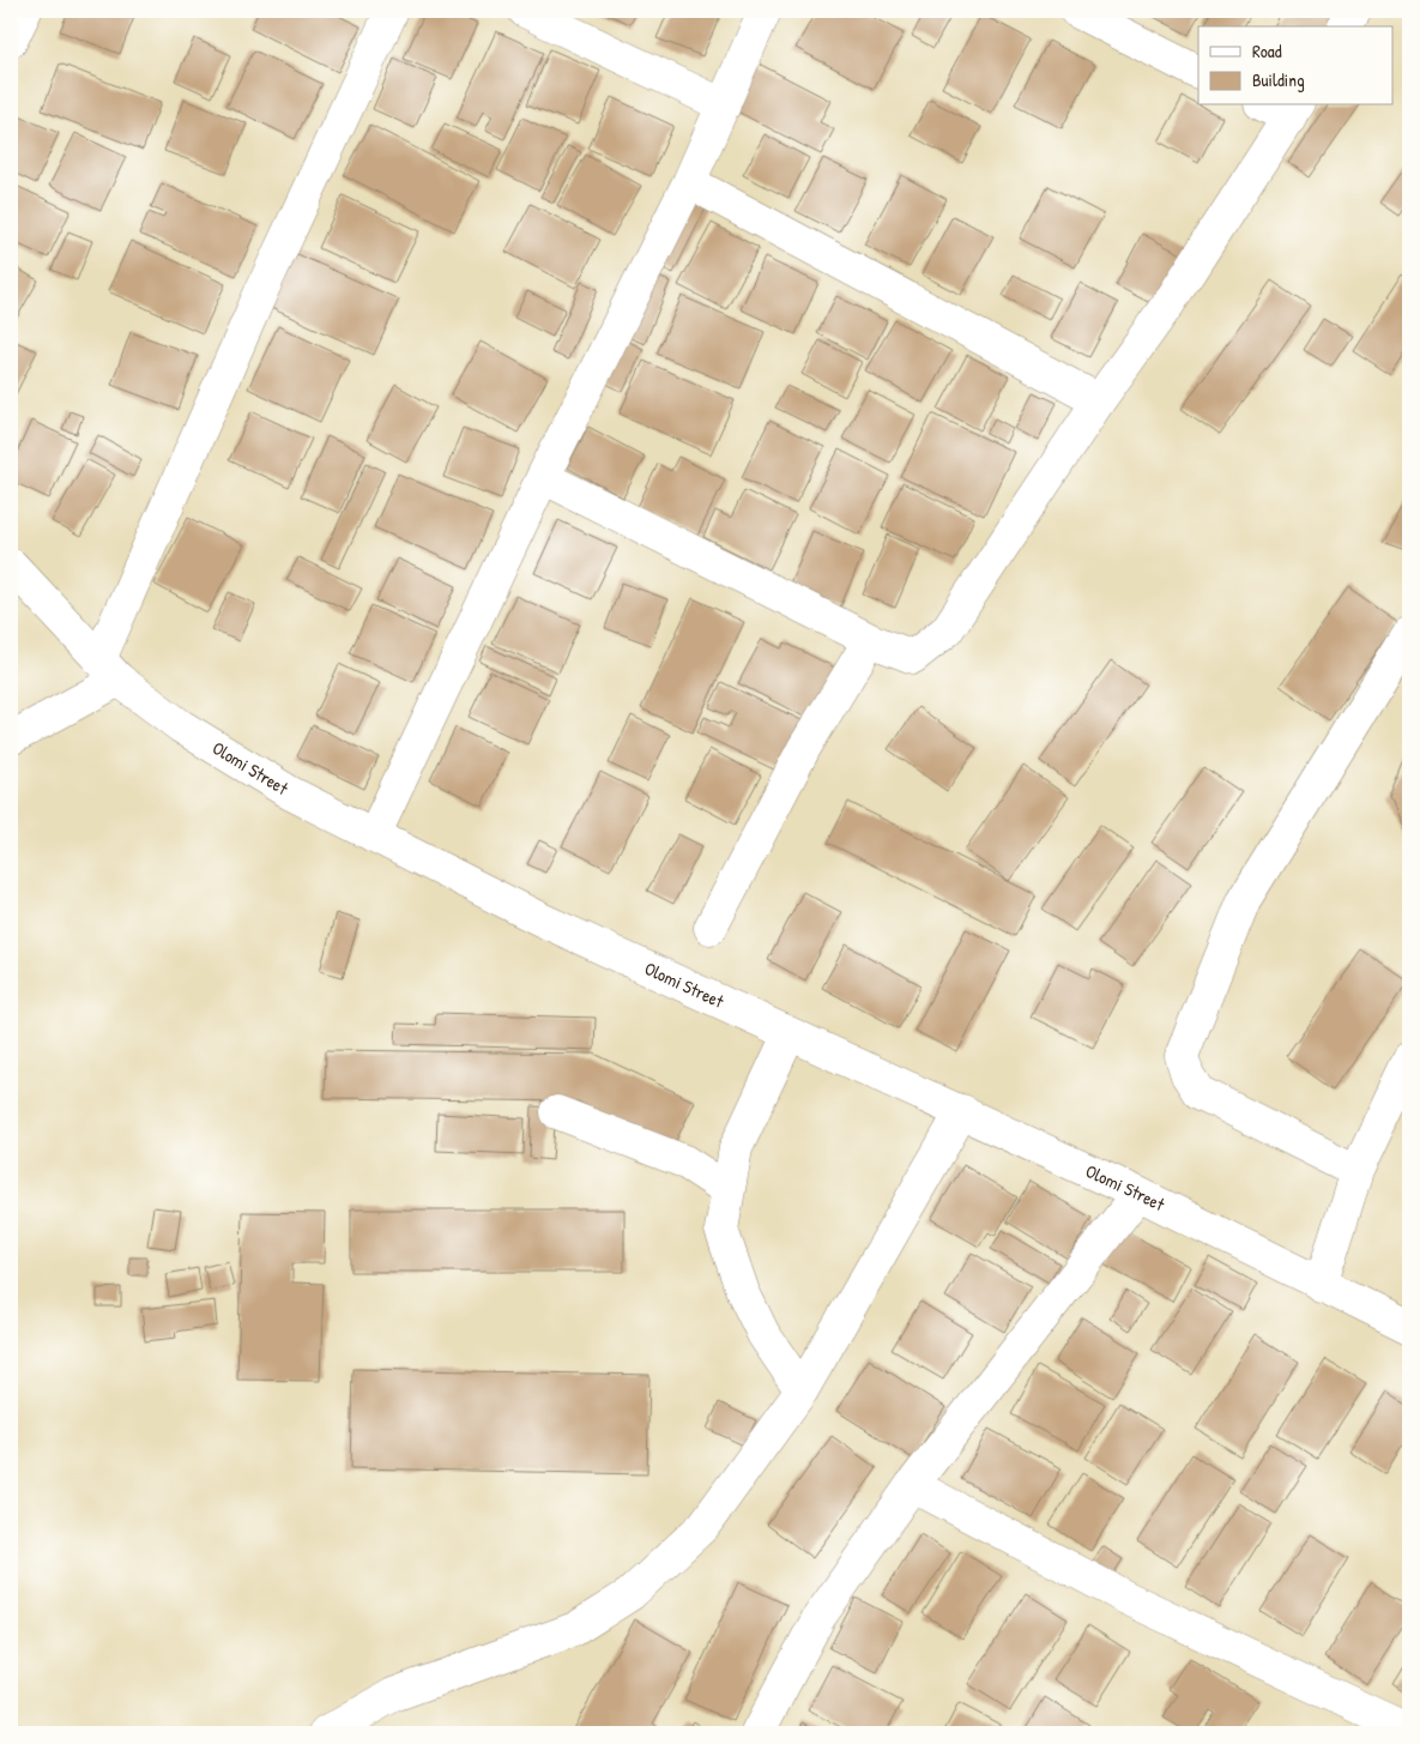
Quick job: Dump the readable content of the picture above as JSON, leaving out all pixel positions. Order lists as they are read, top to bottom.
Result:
{
  "streets": {
    "street": ["Olomi Street"]
  },
  "legend": ["Road", "Building"]
}
